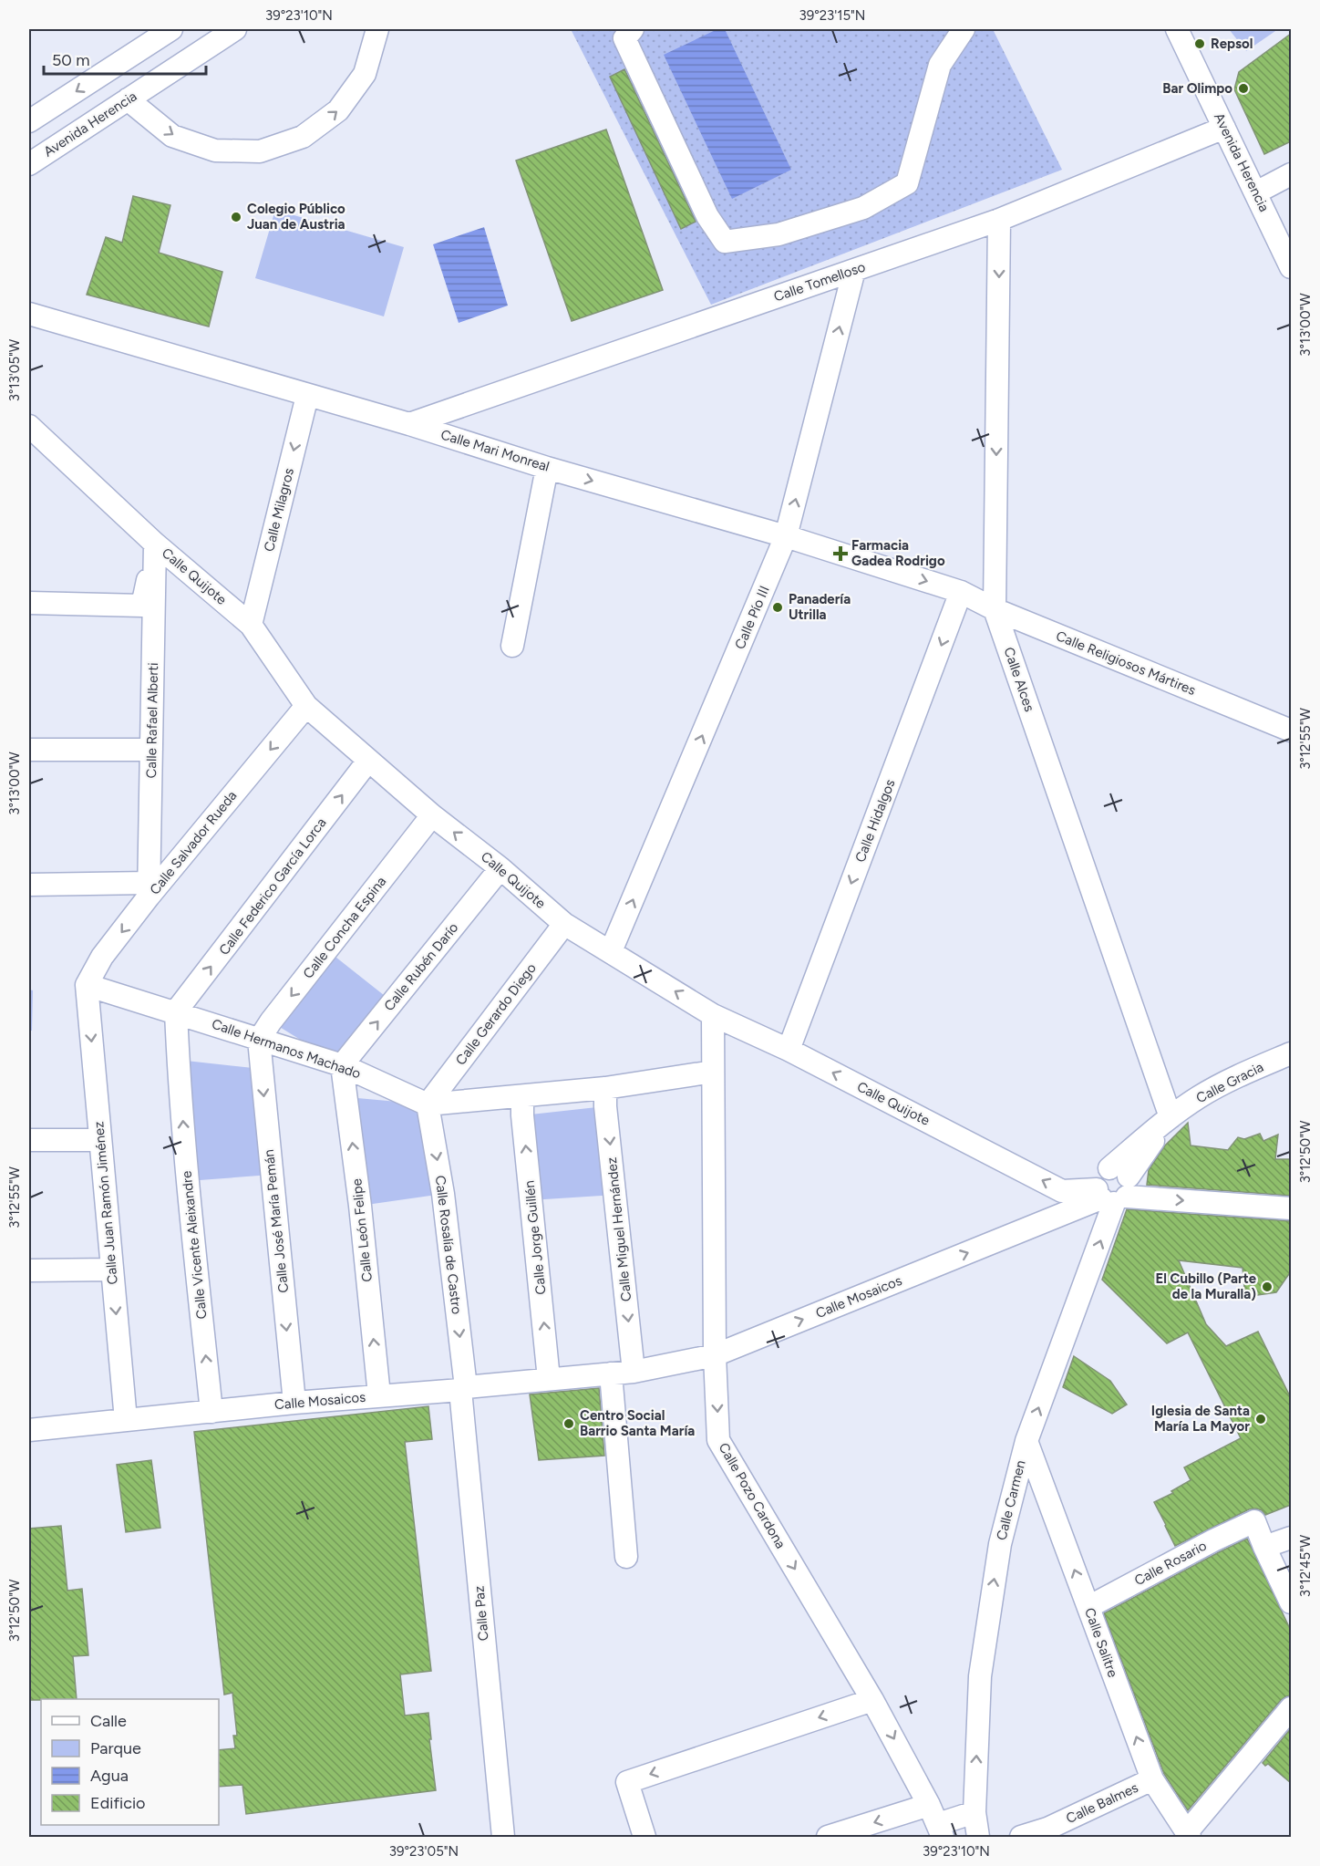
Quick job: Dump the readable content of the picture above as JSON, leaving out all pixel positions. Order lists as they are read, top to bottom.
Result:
{
  "streets": {
    "street": [
      "Avenida Herencia",
      "Calle Tomelloso",
      "Calle Mari Monreal",
      "Calle Milagros",
      "Calle Quijote",
      "Calle Pío III",
      "Calle Religiosos Mártires",
      "Calle Alces",
      "Calle Rafael Alberti",
      "Calle Hidalgos",
      "Calle Salvador Rueda",
      "Calle Federico García Lorca",
      "Calle Concha Espina",
      "Calle Rubén Darío",
      "Calle Gerardo Diego",
      "Calle Hermanos Machado",
      "Calle Gracia",
      "Calle Juan Ramón Jiménez",
      "Calle José María Pemán",
      "Calle Miguel Hernández",
      "Calle León Felipe",
      "Calle Jorge Guillén",
      "Calle Vicente Aleixandre",
      "Calle Rosalía de Castro",
      "Calle Mosaicos",
      "Calle Pozo Cardona",
      "Calle Carmen",
      "Calle Rosario",
      "Calle Paz",
      "Calle Salitre",
      "Calle Balmes"
    ]
  },
  "crossings": [
    ["Avenida Herencia", "Calle Tomelloso"],
    ["Calle Tomelloso", "Calle Mari Monreal"],
    ["Calle Tomelloso", "Calle Pío III"],
    ["Calle Tomelloso", "Calle Alces"],
    ["Calle Mari Monreal", "Calle Milagros"],
    ["Calle Mari Monreal", "Calle Pío III"],
    ["Calle Mari Monreal", "Calle Religiosos Mártires"],
    ["Calle Mari Monreal", "Calle Hidalgos"],
    ["Calle Milagros", "Calle Quijote"],
    ["Calle Quijote", "Calle Pío III"],
    ["Calle Quijote", "Calle Rafael Alberti"],
    ["Calle Quijote", "Calle Hidalgos"],
    ["Calle Quijote", "Calle Salvador Rueda"],
    ["Calle Quijote", "Calle Federico García Lorca"],
    ["Calle Quijote", "Calle Concha Espina"],
    ["Calle Quijote", "Calle Rubén Darío"],
    ["Calle Quijote", "Calle Gerardo Diego"],
    ["Calle Quijote", "Calle Gracia"],
    ["Calle Quijote", "Calle Mosaicos"],
    ["Calle Quijote", "Calle Pozo Cardona"],
    ["Calle Quijote", "Calle Carmen"],
    ["Calle Religiosos Mártires", "Calle Alces"],
    ["Calle Religiosos Mártires", "Calle Hidalgos"],
    ["Calle Alces", "Calle Gracia"],
    ["Calle Rafael Alberti", "Calle Salvador Rueda"],
    ["Calle Salvador Rueda", "Calle Hermanos Machado"],
    ["Calle Salvador Rueda", "Calle Juan Ramón Jiménez"],
    ["Calle Federico García Lorca", "Calle Hermanos Machado"],
    ["Calle Federico García Lorca", "Calle Vicente Aleixandre"],
    ["Calle Concha Espina", "Calle Hermanos Machado"],
    ["Calle Concha Espina", "Calle José María Pemán"],
    ["Calle Rubén Darío", "Calle Hermanos Machado"],
    ["Calle Rubén Darío", "Calle León Felipe"],
    ["Calle Gerardo Diego", "Calle Hermanos Machado"],
    ["Calle Gerardo Diego", "Calle Rosalía de Castro"],
    ["Calle Hermanos Machado", "Calle Juan Ramón Jiménez"],
    ["Calle Hermanos Machado", "Calle José María Pemán"],
    ["Calle Hermanos Machado", "Calle Miguel Hernández"],
    ["Calle Hermanos Machado", "Calle León Felipe"],
    ["Calle Hermanos Machado", "Calle Jorge Guillén"],
    ["Calle Hermanos Machado", "Calle Vicente Aleixandre"],
    ["Calle Hermanos Machado", "Calle Rosalía de Castro"],
    ["Calle Hermanos Machado", "Calle Pozo Cardona"],
    ["Calle Gracia", "Calle Mosaicos"],
    ["Calle Gracia", "Calle Carmen"],
    ["Calle Juan Ramón Jiménez", "Calle Mosaicos"],
    ["Calle José María Pemán", "Calle Mosaicos"],
    ["Calle Miguel Hernández", "Calle Mosaicos"],
    ["Calle León Felipe", "Calle Mosaicos"],
    ["Calle Jorge Guillén", "Calle Mosaicos"],
    ["Calle Vicente Aleixandre", "Calle Mosaicos"],
    ["Calle Rosalía de Castro", "Calle Mosaicos"],
    ["Calle Rosalía de Castro", "Calle Paz"],
    ["Calle Mosaicos", "Calle Pozo Cardona"],
    ["Calle Mosaicos", "Calle Carmen"],
    ["Calle Mosaicos", "Calle Paz"],
    ["Calle Carmen", "Calle Salitre"],
    ["Calle Rosario", "Calle Salitre"],
    ["Calle Salitre", "Calle Balmes"]
  ],
  "one_way": [
    "Calle Mari Monreal",
    "Calle Milagros",
    "Calle Pío III",
    "Calle Alces",
    "Calle Hidalgos",
    "Calle Salvador Rueda",
    "Calle Federico García Lorca",
    "Calle Concha Espina",
    "Calle Rubén Darío",
    "Calle Juan Ramón Jiménez",
    "Calle José María Pemán",
    "Calle Miguel Hernández",
    "Calle León Felipe",
    "Calle Jorge Guillén",
    "Calle Vicente Aleixandre",
    "Calle Rosalía de Castro",
    "Calle Mosaicos",
    "Calle Carmen",
    "Calle Salitre"
  ],
  "places": {
    "other": [
      "Repsol",
      "Bar Olimpo",
      "Colegio Público Juan de Austria",
      "Panadería Utrilla",
      "El Cubillo (Parte de la Muralla)",
      "Iglesia de Santa María La Mayor",
      "Centro Social Barrio Santa María"
    ],
    "health": ["Farmacia Gadea Rodrigo"]
  },
  "legend": [
    "Calle",
    "Parque",
    "Agua",
    "Edificio"
  ],
  "scale_bar": "50 m",
  "coordinates": [
    "39°23'10\"N",
    "39°23'15\"N",
    "3°13'00\"W",
    "3°13'05\"W",
    "3°12'55\"W",
    "3°12'50\"W",
    "3°12'45\"W",
    "39°23'05\"N"
  ]
}
